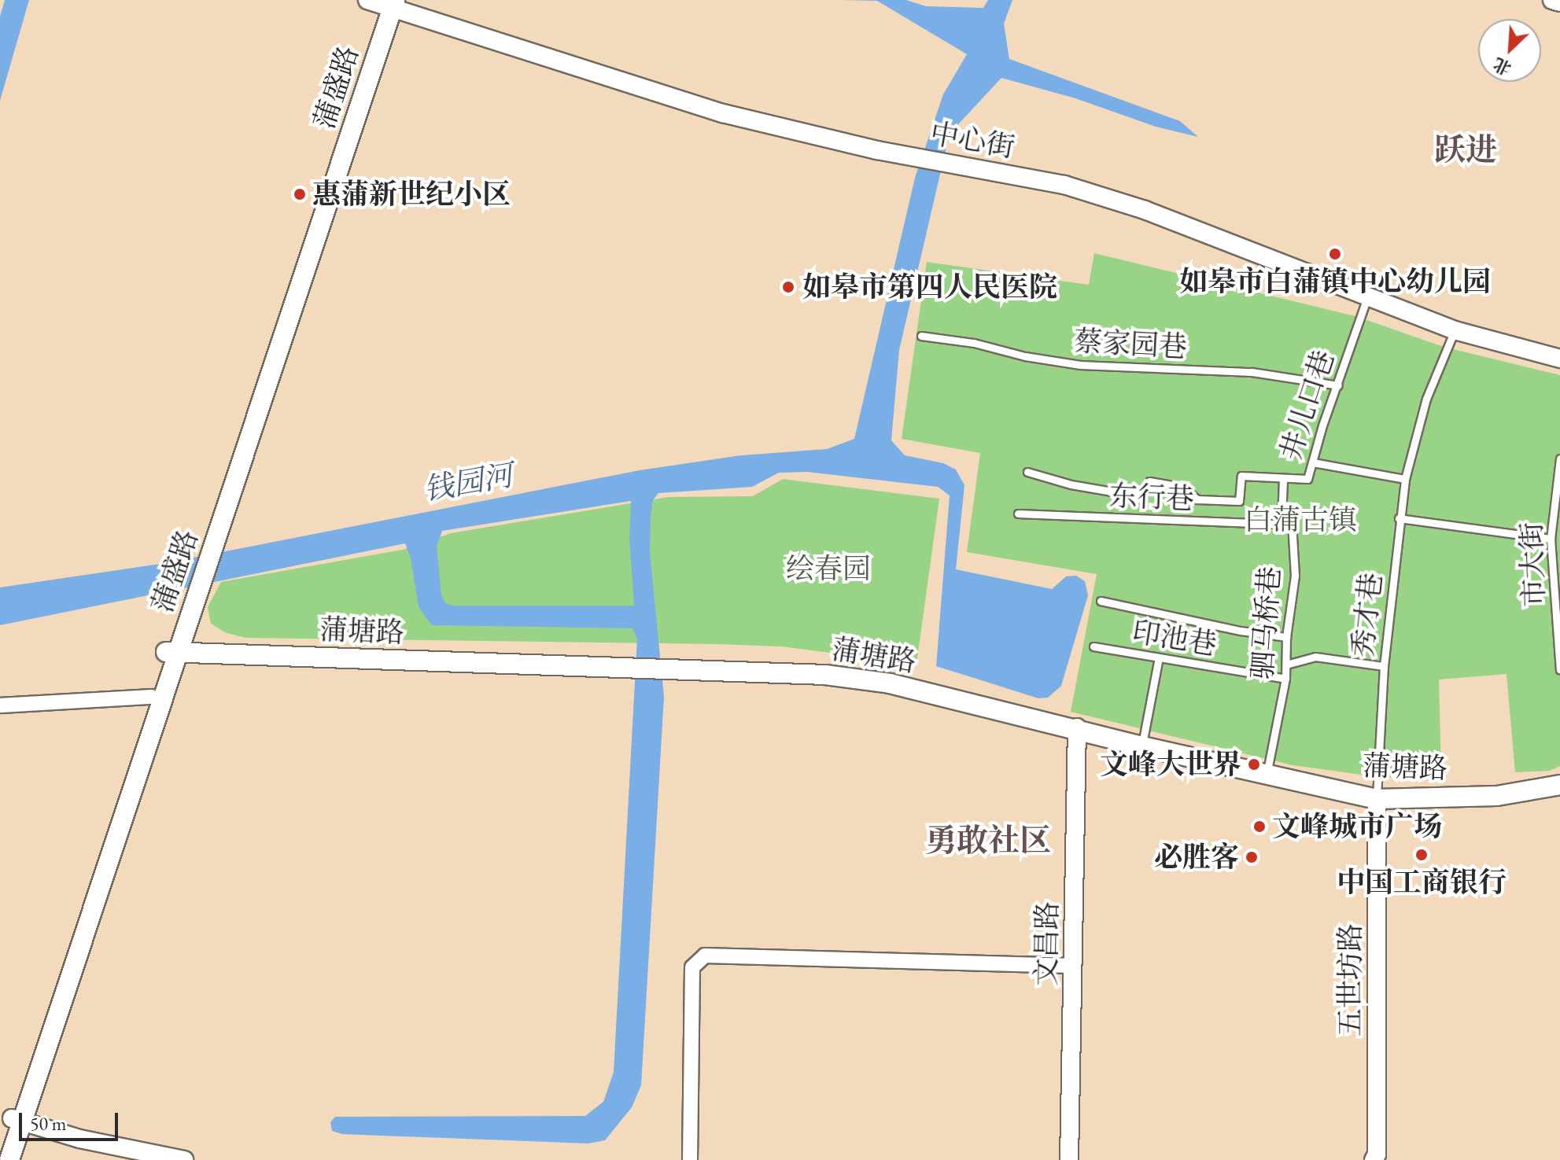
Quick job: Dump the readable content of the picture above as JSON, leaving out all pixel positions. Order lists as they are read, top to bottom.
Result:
{
  "streets": {
    "main road": ["蒲盛路", "蒲塘路"],
    "street": ["中心街", "文昌路", "五世坊路"],
    "lane": [
      "蔡家园巷",
      "井儿口巷",
      "东行巷",
      "市大街",
      "秀才巷",
      "驷马桥巷",
      "印池巷"
    ]
  },
  "crossings": [
    ["蒲盛路", "中心街"],
    ["蒲盛路", "蒲塘路"],
    ["中心街", "井儿口巷"],
    ["中心街", "秀才巷"],
    ["蔡家园巷", "井儿口巷"],
    ["井儿口巷", "驷马桥巷"],
    ["东行巷", "驷马桥巷"],
    ["秀才巷", "蒲塘路"],
    ["秀才巷", "五世坊路"],
    ["驷马桥巷", "蒲塘路"],
    ["驷马桥巷", "印池巷"],
    ["蒲塘路", "文昌路"],
    ["蒲塘路", "五世坊路"]
  ],
  "districts": ["跃进", "勇敢社区"],
  "water": ["钱园河"],
  "parks": ["白蒲古镇", "绘春园"],
  "places": [
    "惠蒲新世纪小区",
    "如皋市白蒲镇中心幼儿园",
    "如皋市第四人民医院",
    "文峰大世界",
    "文峰城市广场",
    "中国工商银行",
    "必胜客"
  ],
  "scale_bar": "50 m",
  "north": "bottom left"
}
